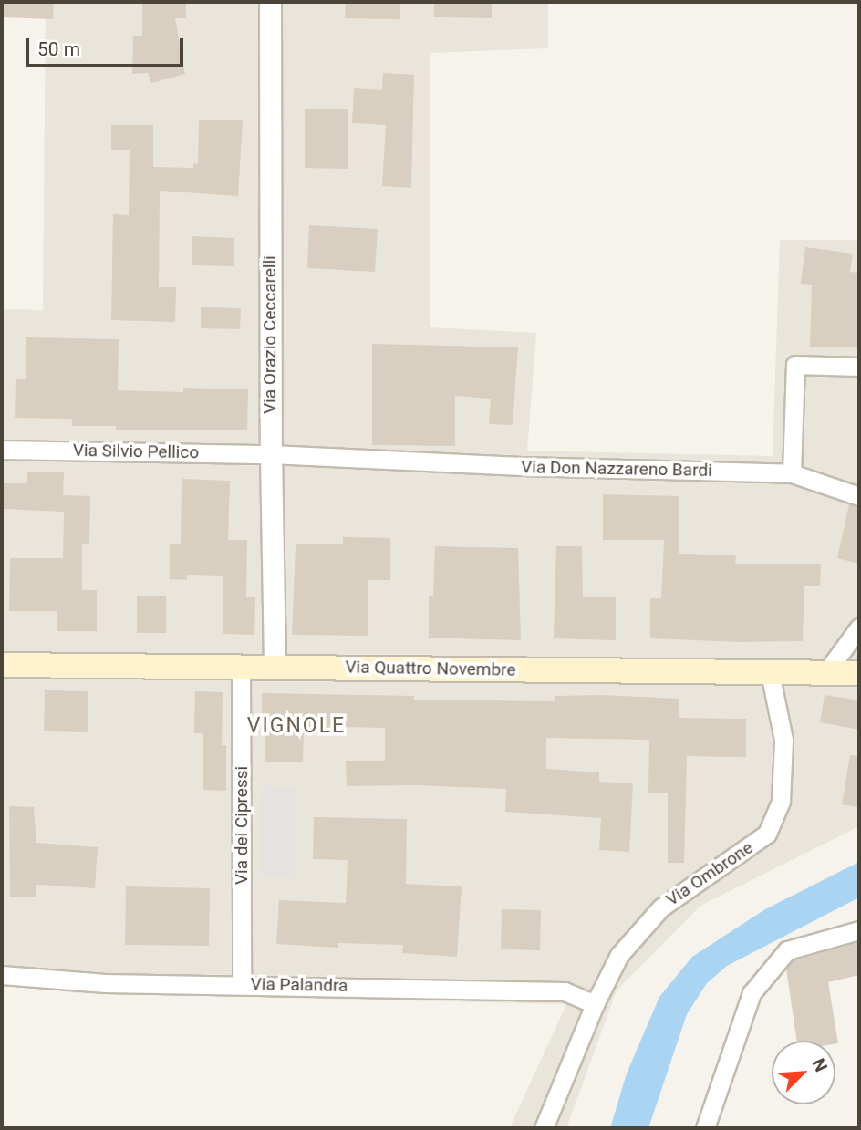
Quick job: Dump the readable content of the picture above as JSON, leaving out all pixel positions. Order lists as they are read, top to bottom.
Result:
{
  "streets": {
    "main road": ["Via Quattro Novembre"],
    "street": [
      "Via Orazio Ceccarelli",
      "Via Silvio Pellico",
      "Via Don Nazzareno Bardi",
      "Via dei Cipressi",
      "Via Ombrone",
      "Via Palandra"
    ]
  },
  "crossings": [
    ["Via Orazio Ceccarelli", "Via Silvio Pellico"],
    ["Via Orazio Ceccarelli", "Via Don Nazzareno Bardi"],
    ["Via Orazio Ceccarelli", "Via Quattro Novembre"],
    ["Via Silvio Pellico", "Via Don Nazzareno Bardi"],
    ["Via Quattro Novembre", "Via dei Cipressi"],
    ["Via Quattro Novembre", "Via Ombrone"],
    ["Via dei Cipressi", "Via Palandra"],
    ["Via Ombrone", "Via Palandra"]
  ],
  "districts": ["VIGNOLE"],
  "scale_bar": "50 m",
  "north": "top right"
}
